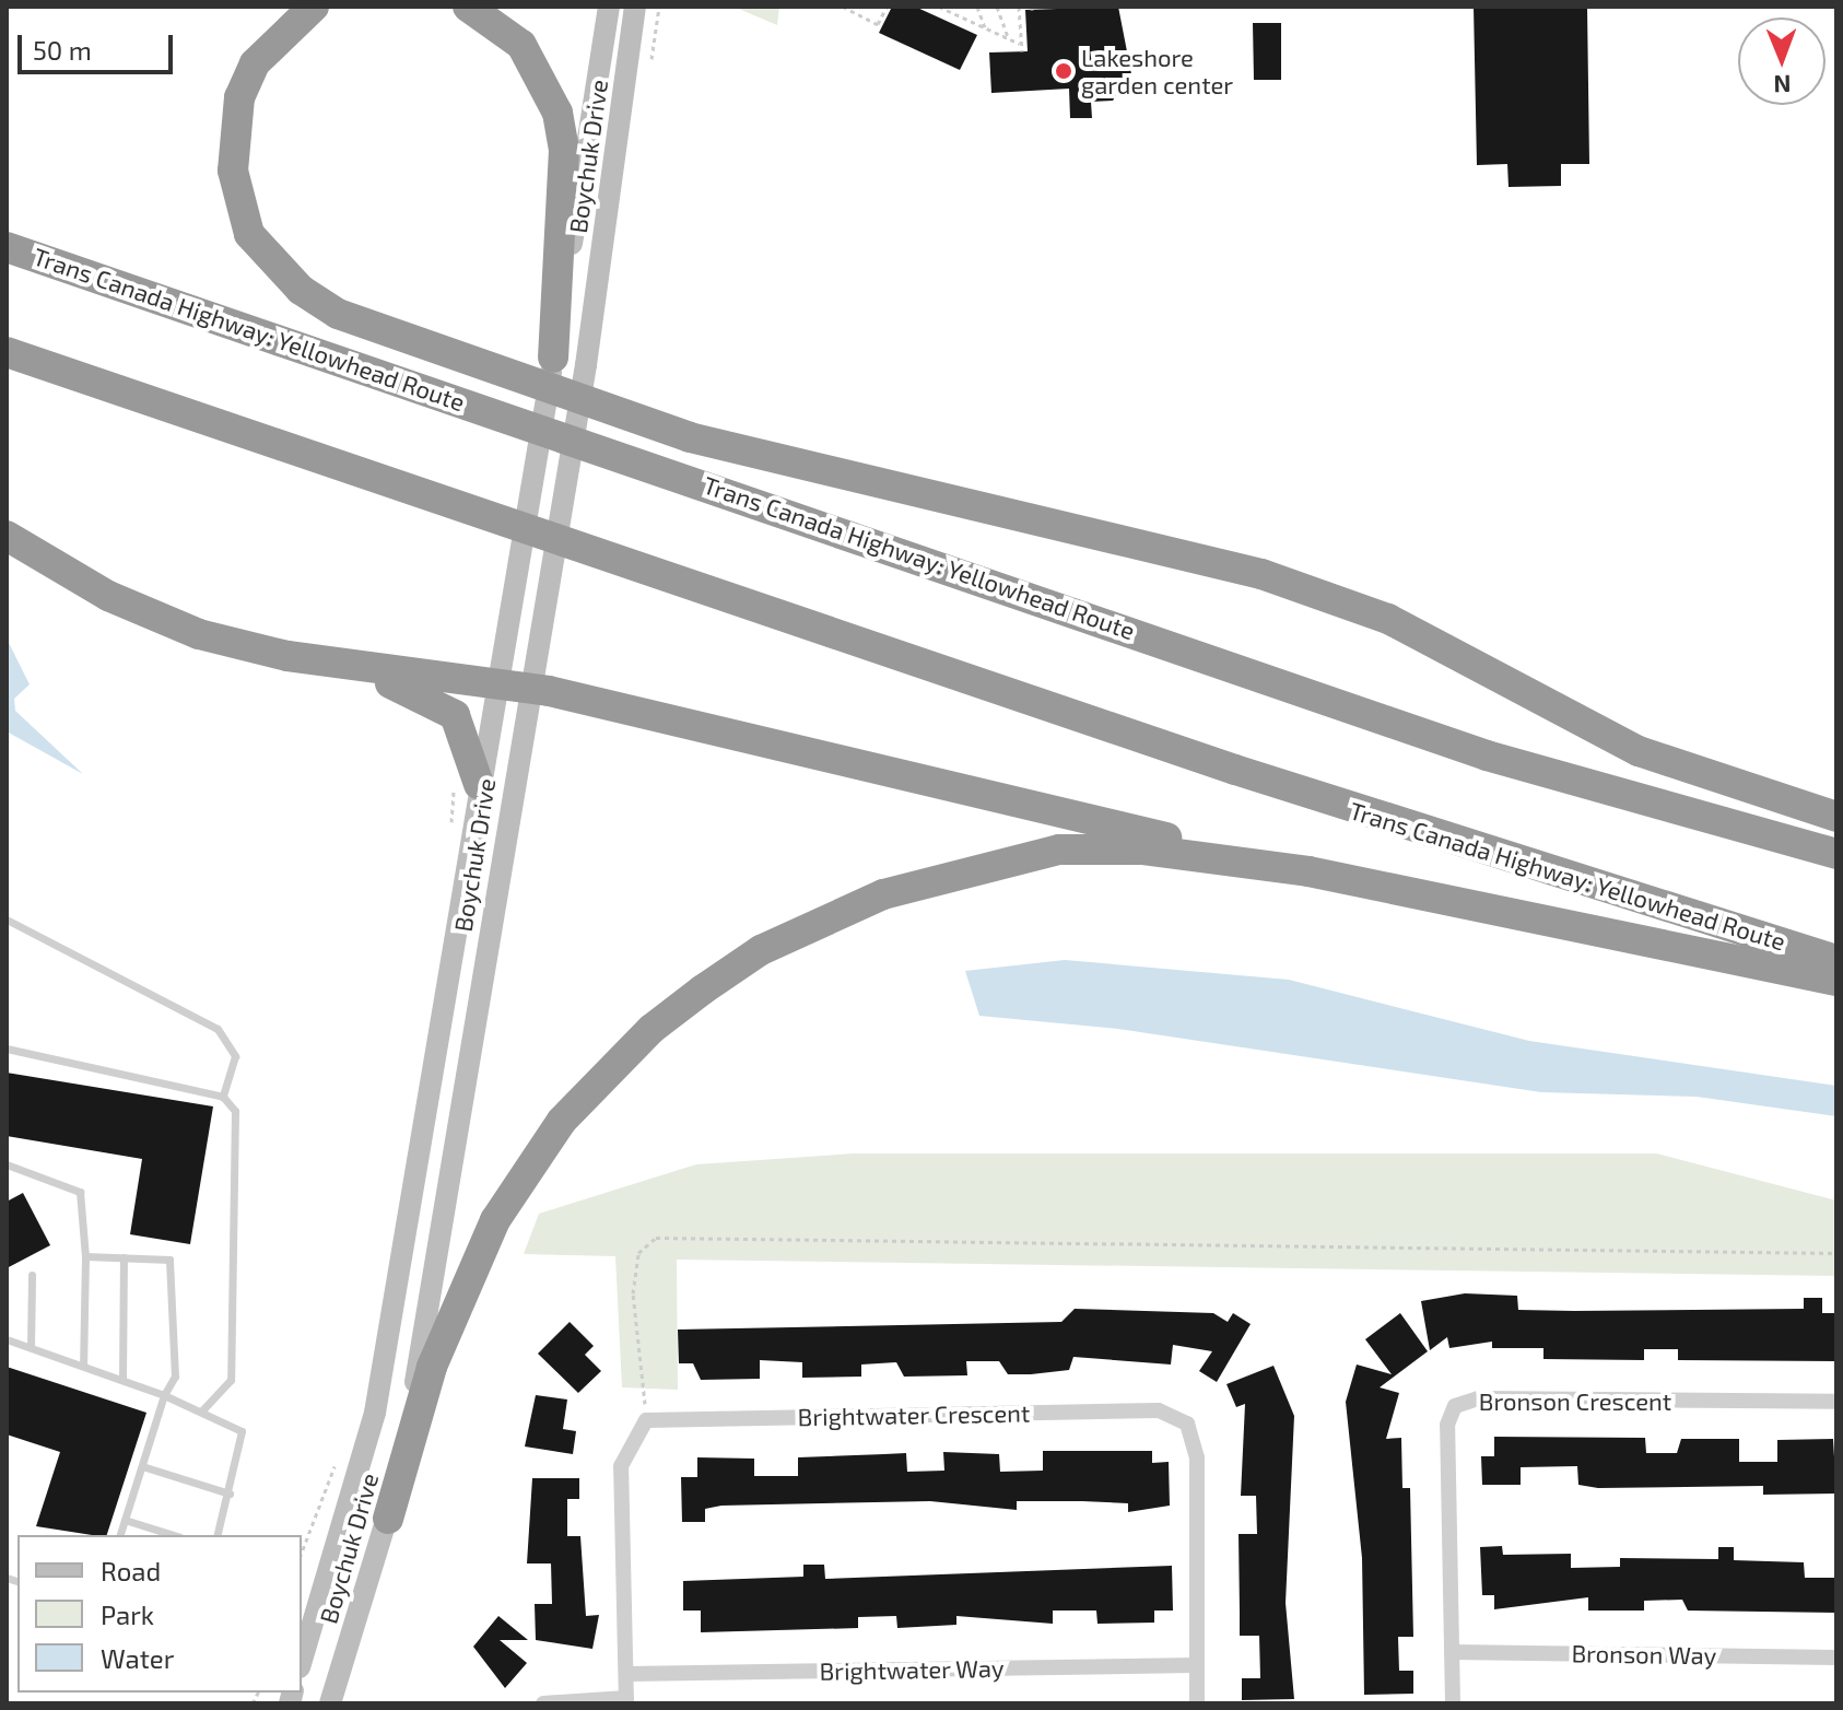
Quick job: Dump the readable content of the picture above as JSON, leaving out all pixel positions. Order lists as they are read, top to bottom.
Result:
{
  "streets": {
    "highway": ["Trans Canada Highway: Yellowhead Route"],
    "main road": ["Boychuk Drive"],
    "street": [
      "Bronson Crescent",
      "Brightwater Crescent",
      "Bronson Way",
      "Brightwater Way"
    ]
  },
  "crossings": [
    ["Bronson Crescent", "Bronson Way"],
    ["Brightwater Crescent", "Brightwater Way"]
  ],
  "places": ["Lakeshore garden center"],
  "legend": ["Road", "Park", "Water"],
  "scale_bar": "50 m",
  "north": "bottom"
}
